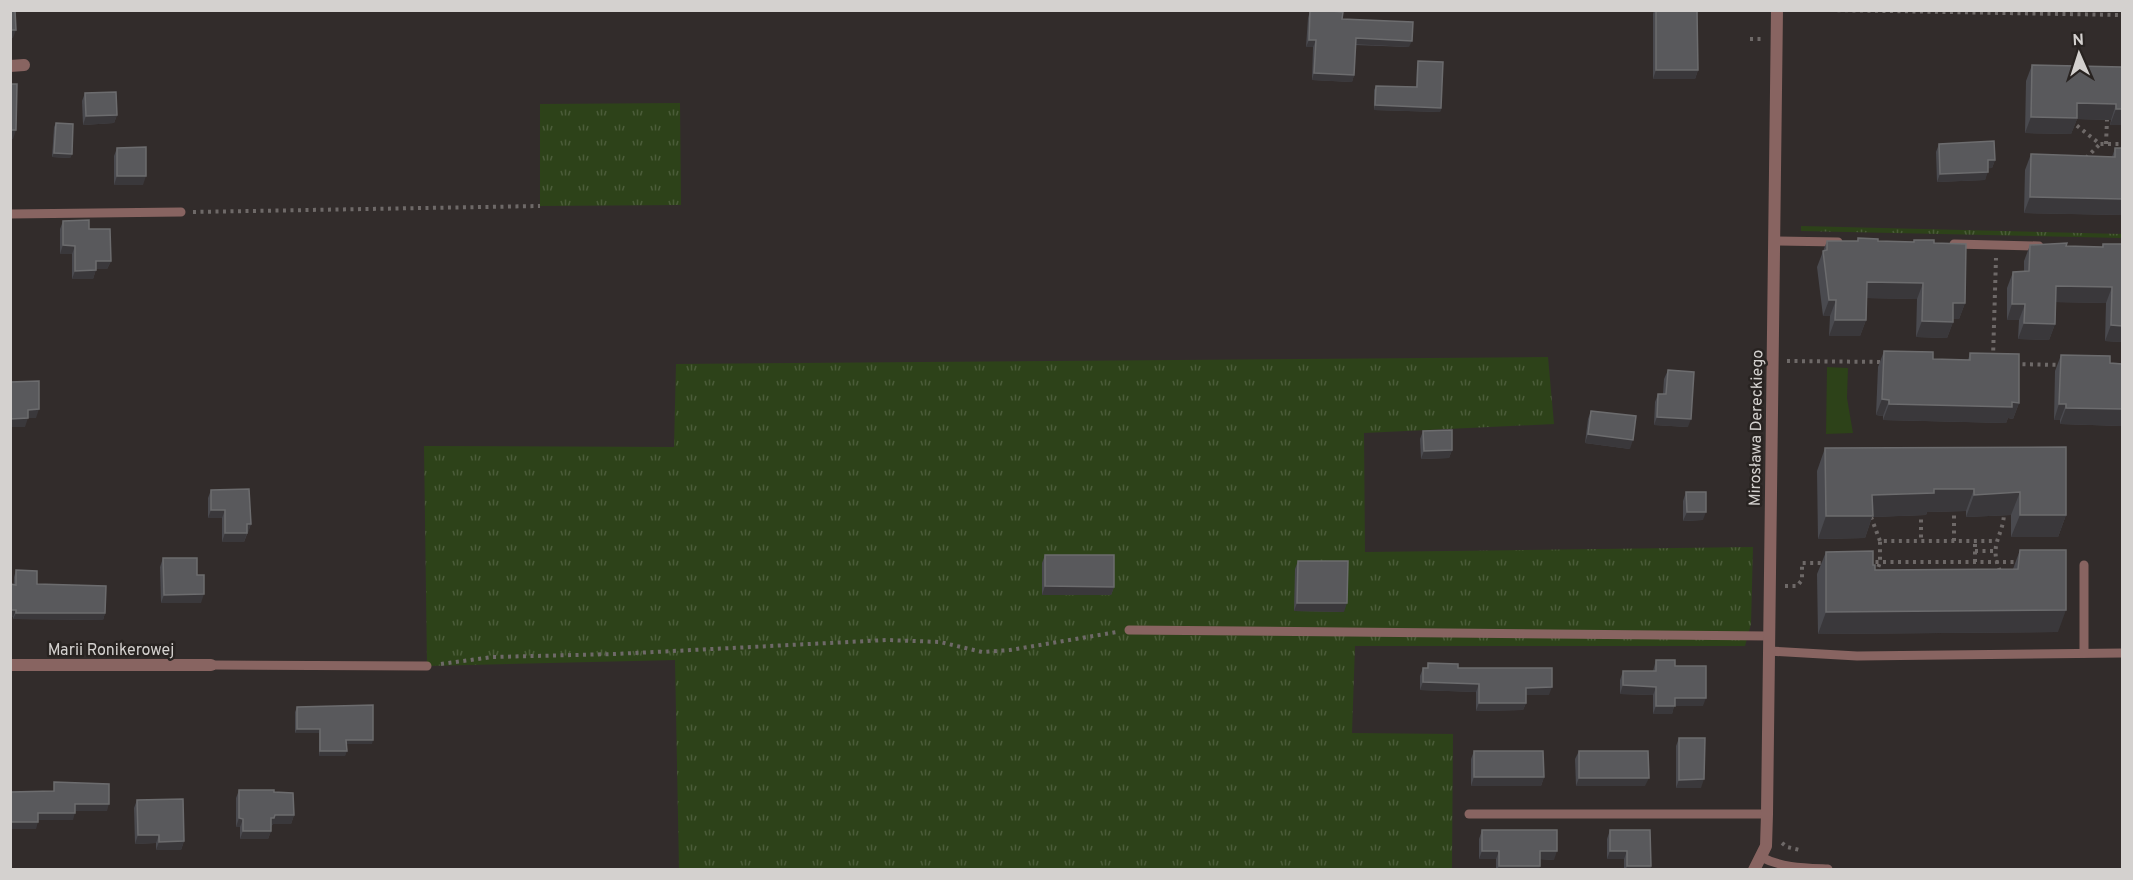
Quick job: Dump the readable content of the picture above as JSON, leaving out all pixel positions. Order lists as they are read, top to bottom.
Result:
{
  "streets": {
    "street": ["Mirosława Dereckiego", "Marii Ronikerowej"]
  },
  "north": "top"
}
